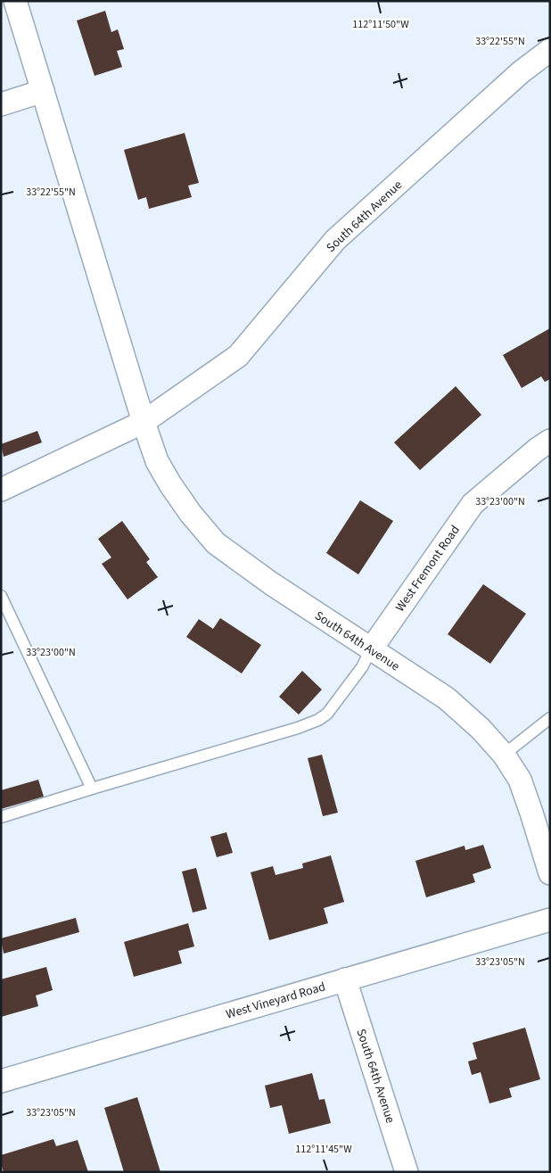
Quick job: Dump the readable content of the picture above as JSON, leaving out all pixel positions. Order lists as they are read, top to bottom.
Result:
{
  "streets": {
    "street": ["South 64th Avenue", "West Fremont Road", "West Vineyard Road"]
  },
  "crossings": [
    ["South 64th Avenue", "West Fremont Road"],
    ["South 64th Avenue", "West Vineyard Road"]
  ],
  "coordinates": [
    "112°11'50\"W",
    "33°22'55\"N",
    "33°23'00\"N",
    "33°23'05\"N",
    "112°11'45\"W"
  ]
}
